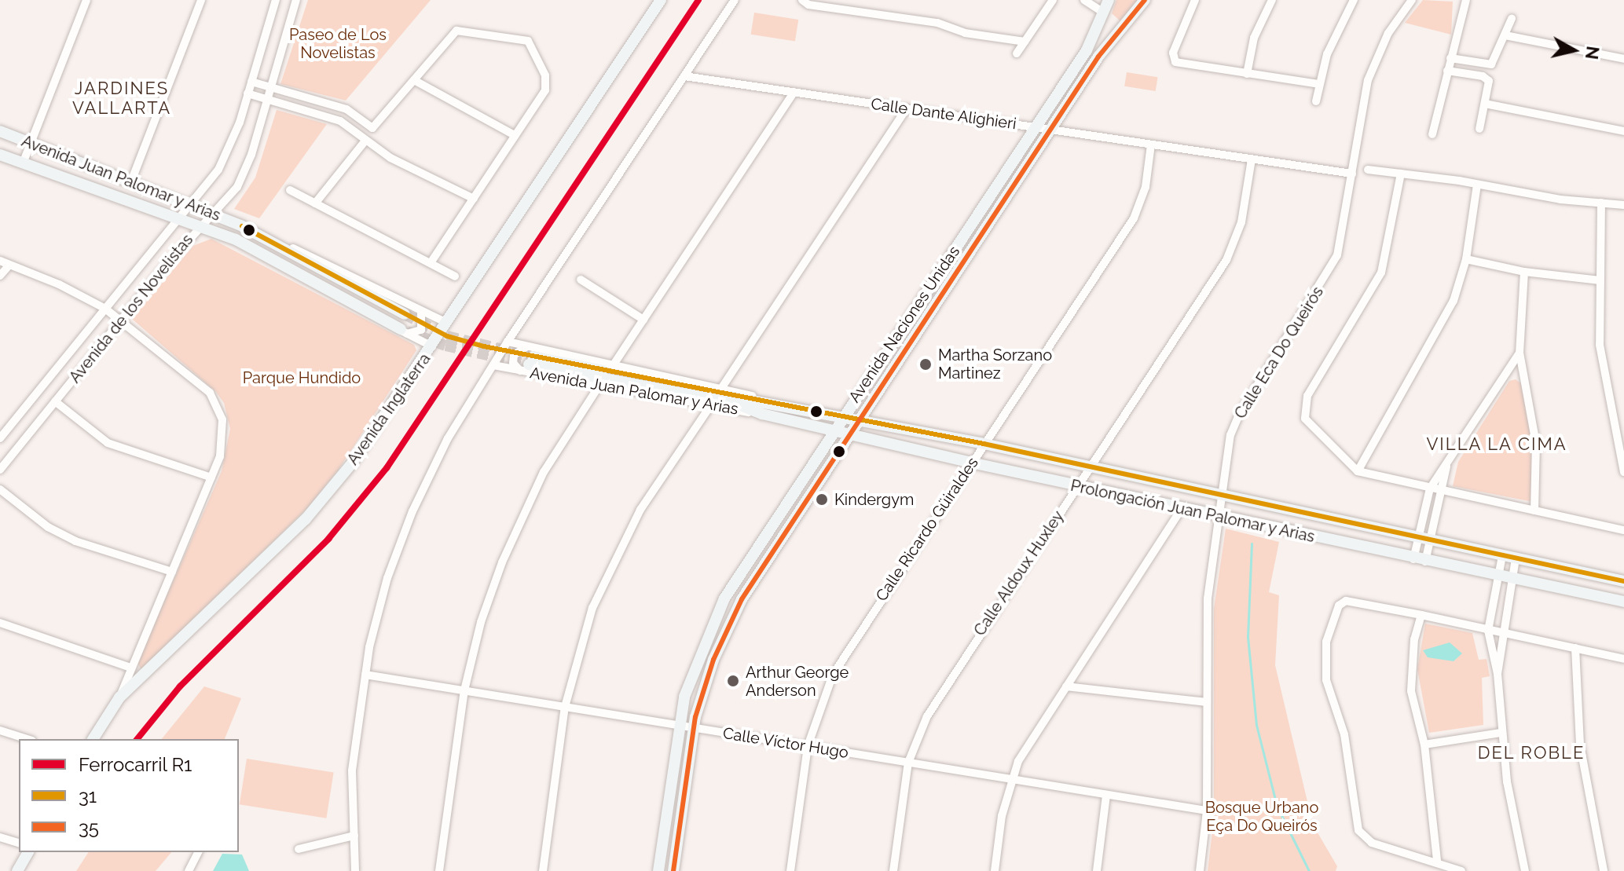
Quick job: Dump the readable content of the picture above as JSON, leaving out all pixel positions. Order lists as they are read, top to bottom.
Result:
{
  "streets": {
    "main road": [
      "Avenida Juan Palomar y Arias",
      "Avenida Naciones Unidas",
      "Avenida Inglaterra",
      "Prolongación Juan Palomar y Arias"
    ],
    "street": [
      "Calle Dante Alighieri",
      "Avenida de los Novelistas",
      "Calle Eca Do Queirós",
      "Calle Ricardo Güiraldes",
      "Calle Aldoux Huxley",
      "Calle Víctor Hugo"
    ]
  },
  "crossings": [
    ["Calle Dante Alighieri", "Avenida Naciones Unidas"],
    ["Calle Dante Alighieri", "Calle Eca Do Queirós"],
    ["Calle Dante Alighieri", "Calle Ricardo Güiraldes"],
    ["Calle Dante Alighieri", "Calle Aldoux Huxley"],
    ["Avenida Juan Palomar y Arias", "Avenida de los Novelistas"],
    ["Avenida Juan Palomar y Arias", "Avenida Inglaterra"],
    ["Avenida Juan Palomar y Arias", "Prolongación Juan Palomar y Arias"],
    ["Avenida Naciones Unidas", "Prolongación Juan Palomar y Arias"],
    ["Avenida Naciones Unidas", "Calle Víctor Hugo"],
    ["Calle Eca Do Queirós", "Prolongación Juan Palomar y Arias"],
    ["Calle Eca Do Queirós", "Calle Víctor Hugo"],
    ["Prolongación Juan Palomar y Arias", "Calle Ricardo Güiraldes"],
    ["Prolongación Juan Palomar y Arias", "Calle Aldoux Huxley"],
    ["Calle Ricardo Güiraldes", "Calle Víctor Hugo"],
    ["Calle Aldoux Huxley", "Calle Víctor Hugo"]
  ],
  "districts": ["JARDINES VALLARTA", "VILLA LA CIMA", "DEL ROBLE"],
  "parks": ["Paseo de Los Novelistas", "Parque Hundido", "Bosque Urbano Eça Do Queirós"],
  "places": ["Martha Sorzano Martinez", "Kindergym", "Arthur George Anderson"],
  "lines": ["rail line R1", "transit line 35", "transit line 31"],
  "legend": ["Ferrocarril R1", "31", "35"],
  "north": "right"
}
